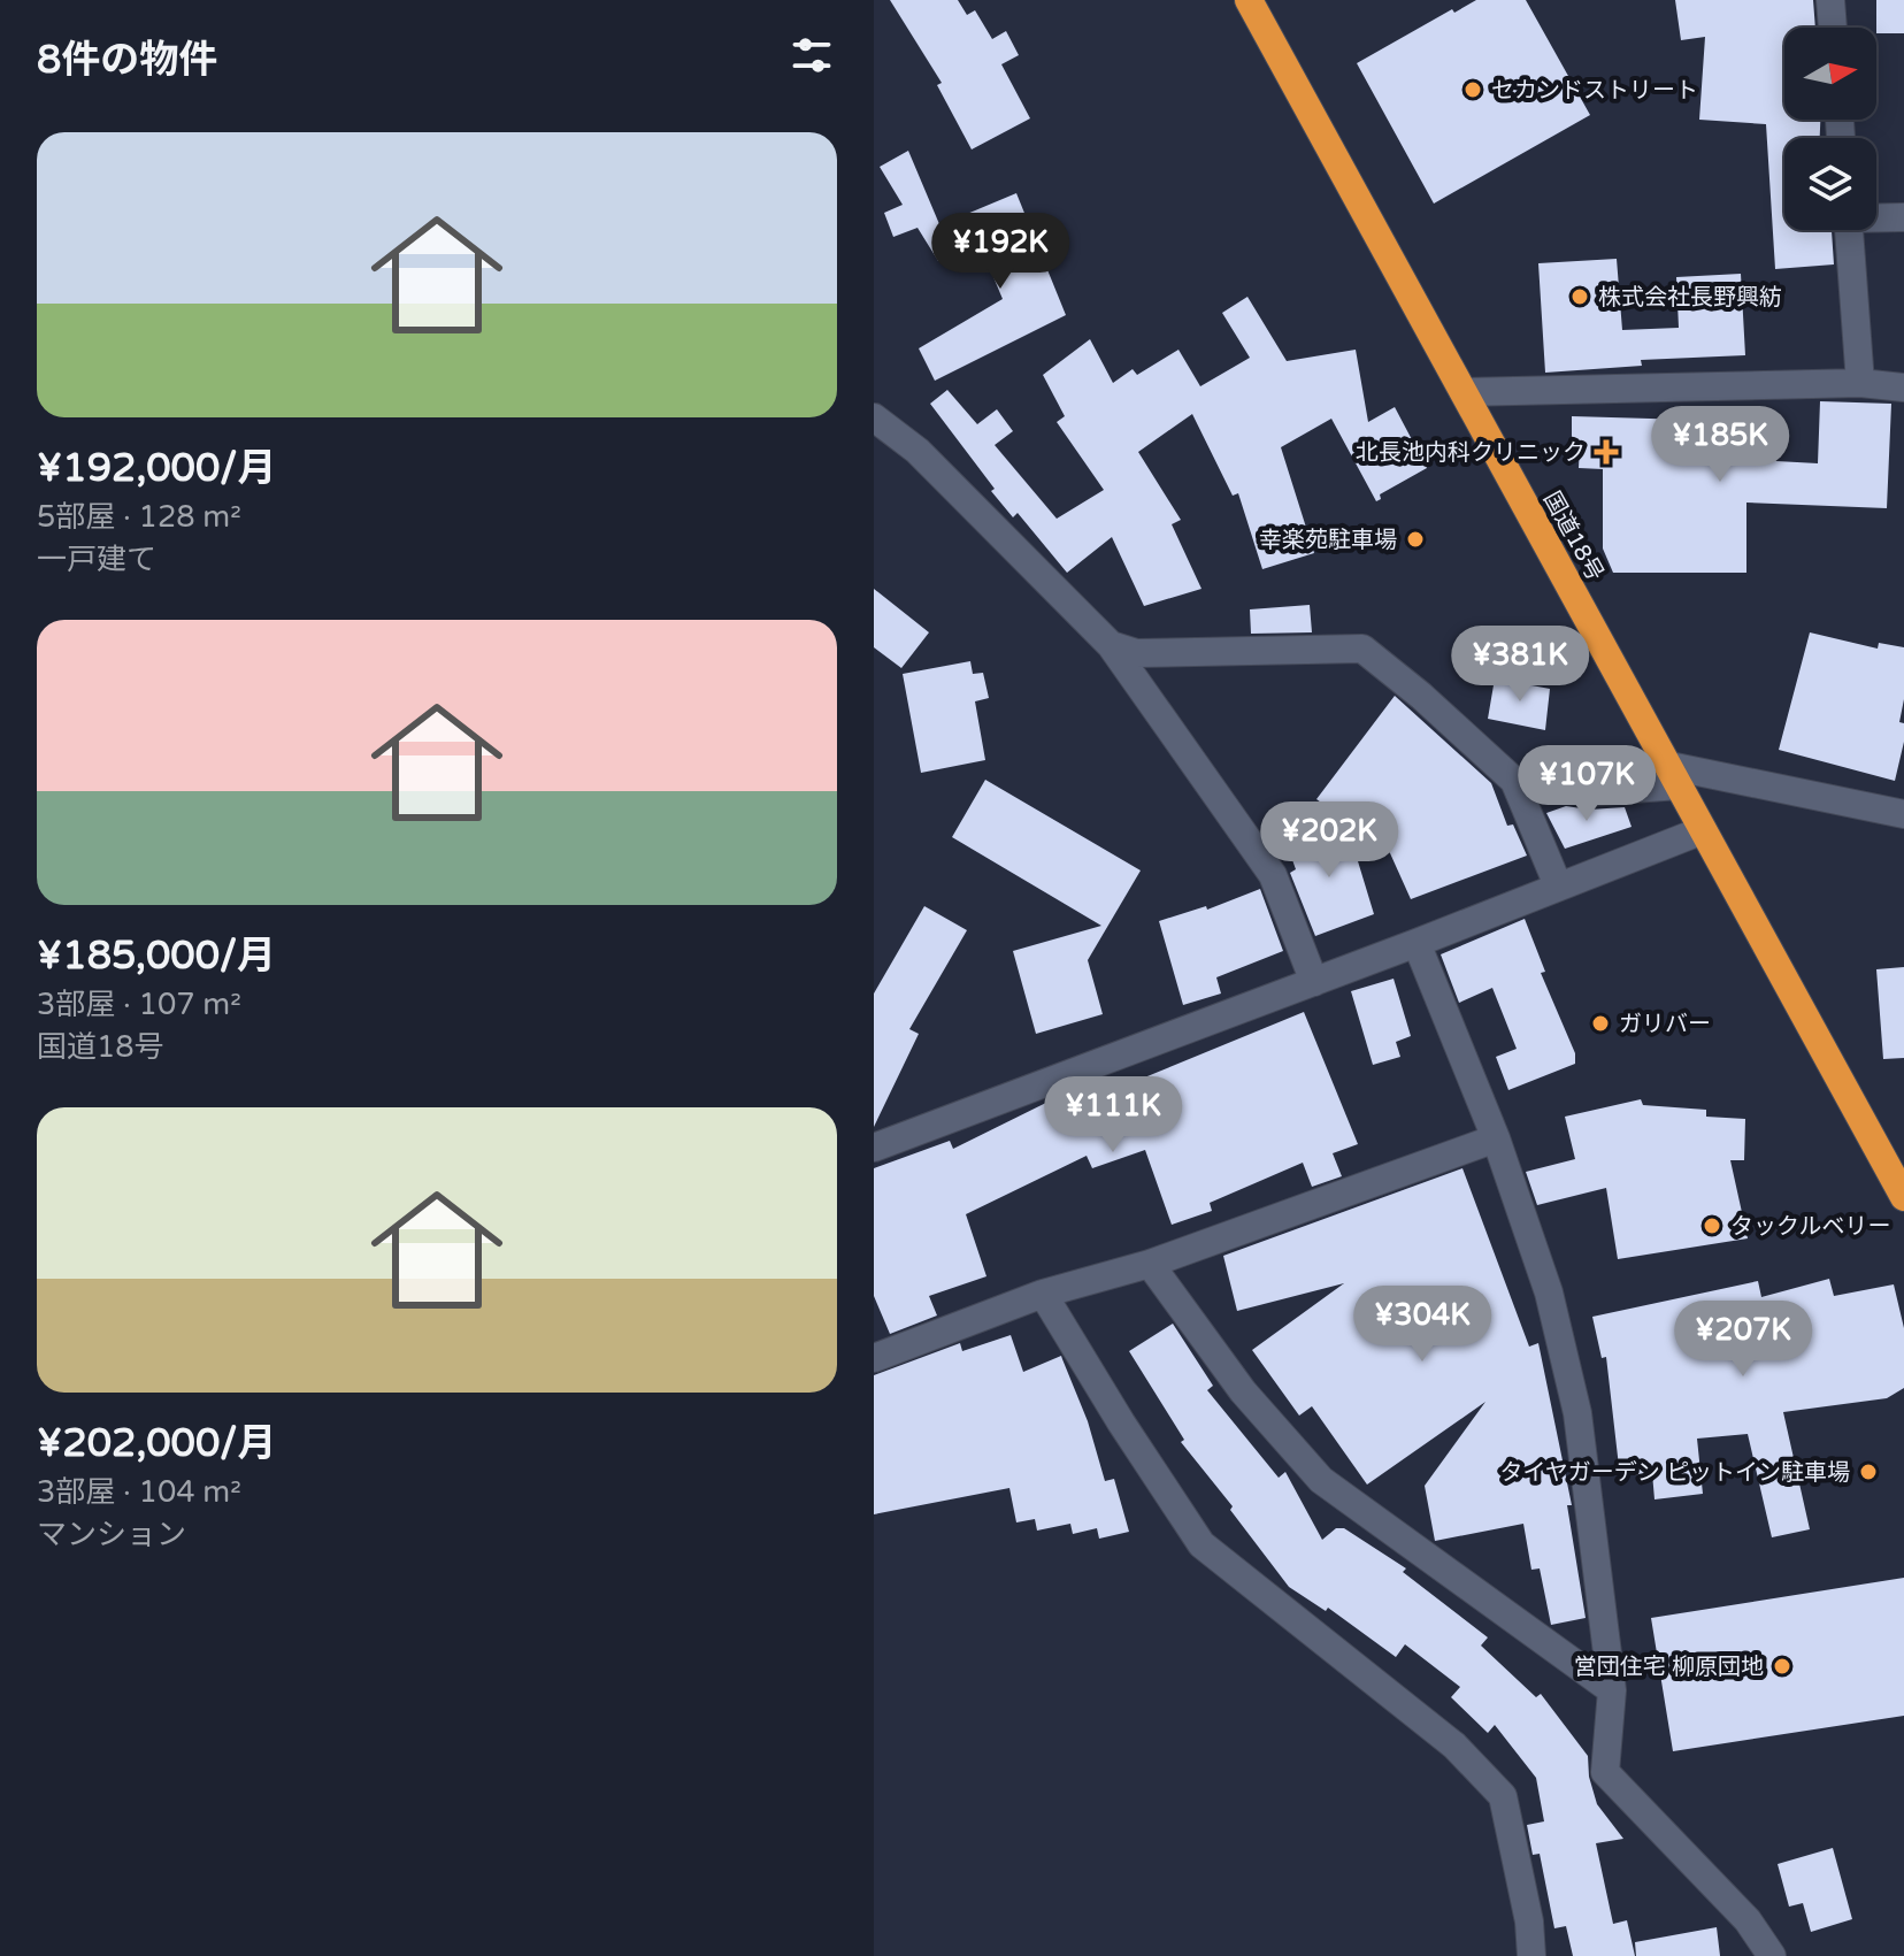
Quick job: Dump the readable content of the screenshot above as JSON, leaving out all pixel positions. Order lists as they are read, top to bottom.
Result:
{
  "streets": {
    "highway": ["国道18号"]
  },
  "places": {
    "other": [
      "セカンドストリート",
      "株式会社長野興紡",
      "幸楽苑駐車場",
      "ガリバー",
      "タックルベリー",
      "タイヤガーデン ピットイン駐車場",
      "営団住宅 柳原団地"
    ],
    "health": ["北長池内科クリニック"]
  },
  "north": "right",
  "page": {
    "heading": "8件の物件",
    "list": [
      {
        "name": "¥192,000/月",
        "note": "5部屋 · 128 m² · 一戸建て"
      },
      {
        "name": "¥185,000/月",
        "note": "3部屋 · 107 m² · 国道18号"
      },
      {
        "name": "¥202,000/月",
        "note": "3部屋 · 104 m² · マンション"
      }
    ],
    "price": [
      "¥192K",
      "¥185K",
      "¥381K",
      "¥107K",
      "¥202K",
      "¥111K",
      "¥304K",
      "¥207K"
    ]
  }
}
